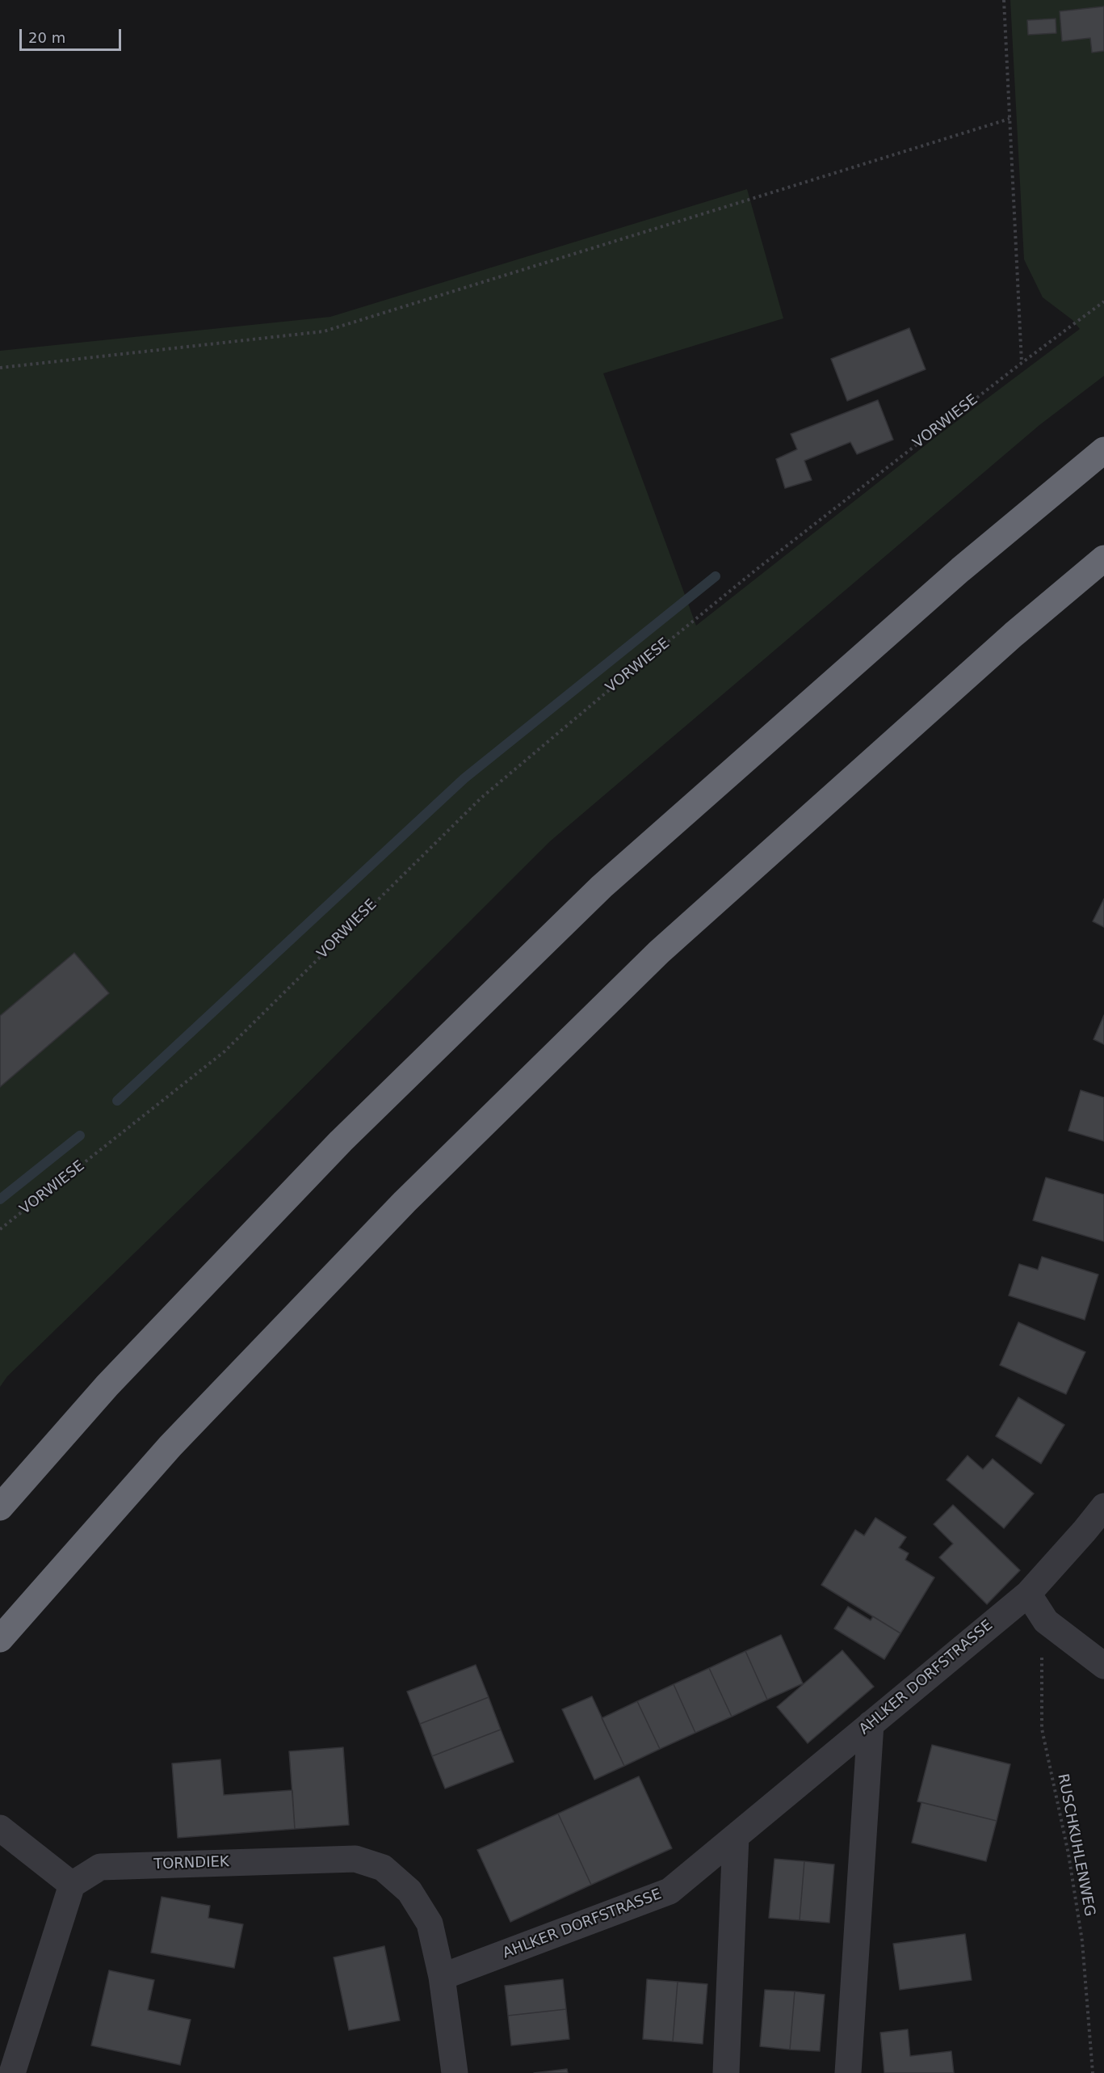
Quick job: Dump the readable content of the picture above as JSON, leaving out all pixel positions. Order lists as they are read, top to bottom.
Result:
{
  "streets": {
    "street": ["AHLKER DORFSTRASSE", "TORNDIEK"],
    "path": ["VORWIESE", "RUSCHKUHLENWEG"]
  },
  "crossings": [
    ["AHLKER DORFSTRASSE", "TORNDIEK"]
  ],
  "scale_bar": "20 m"
}
